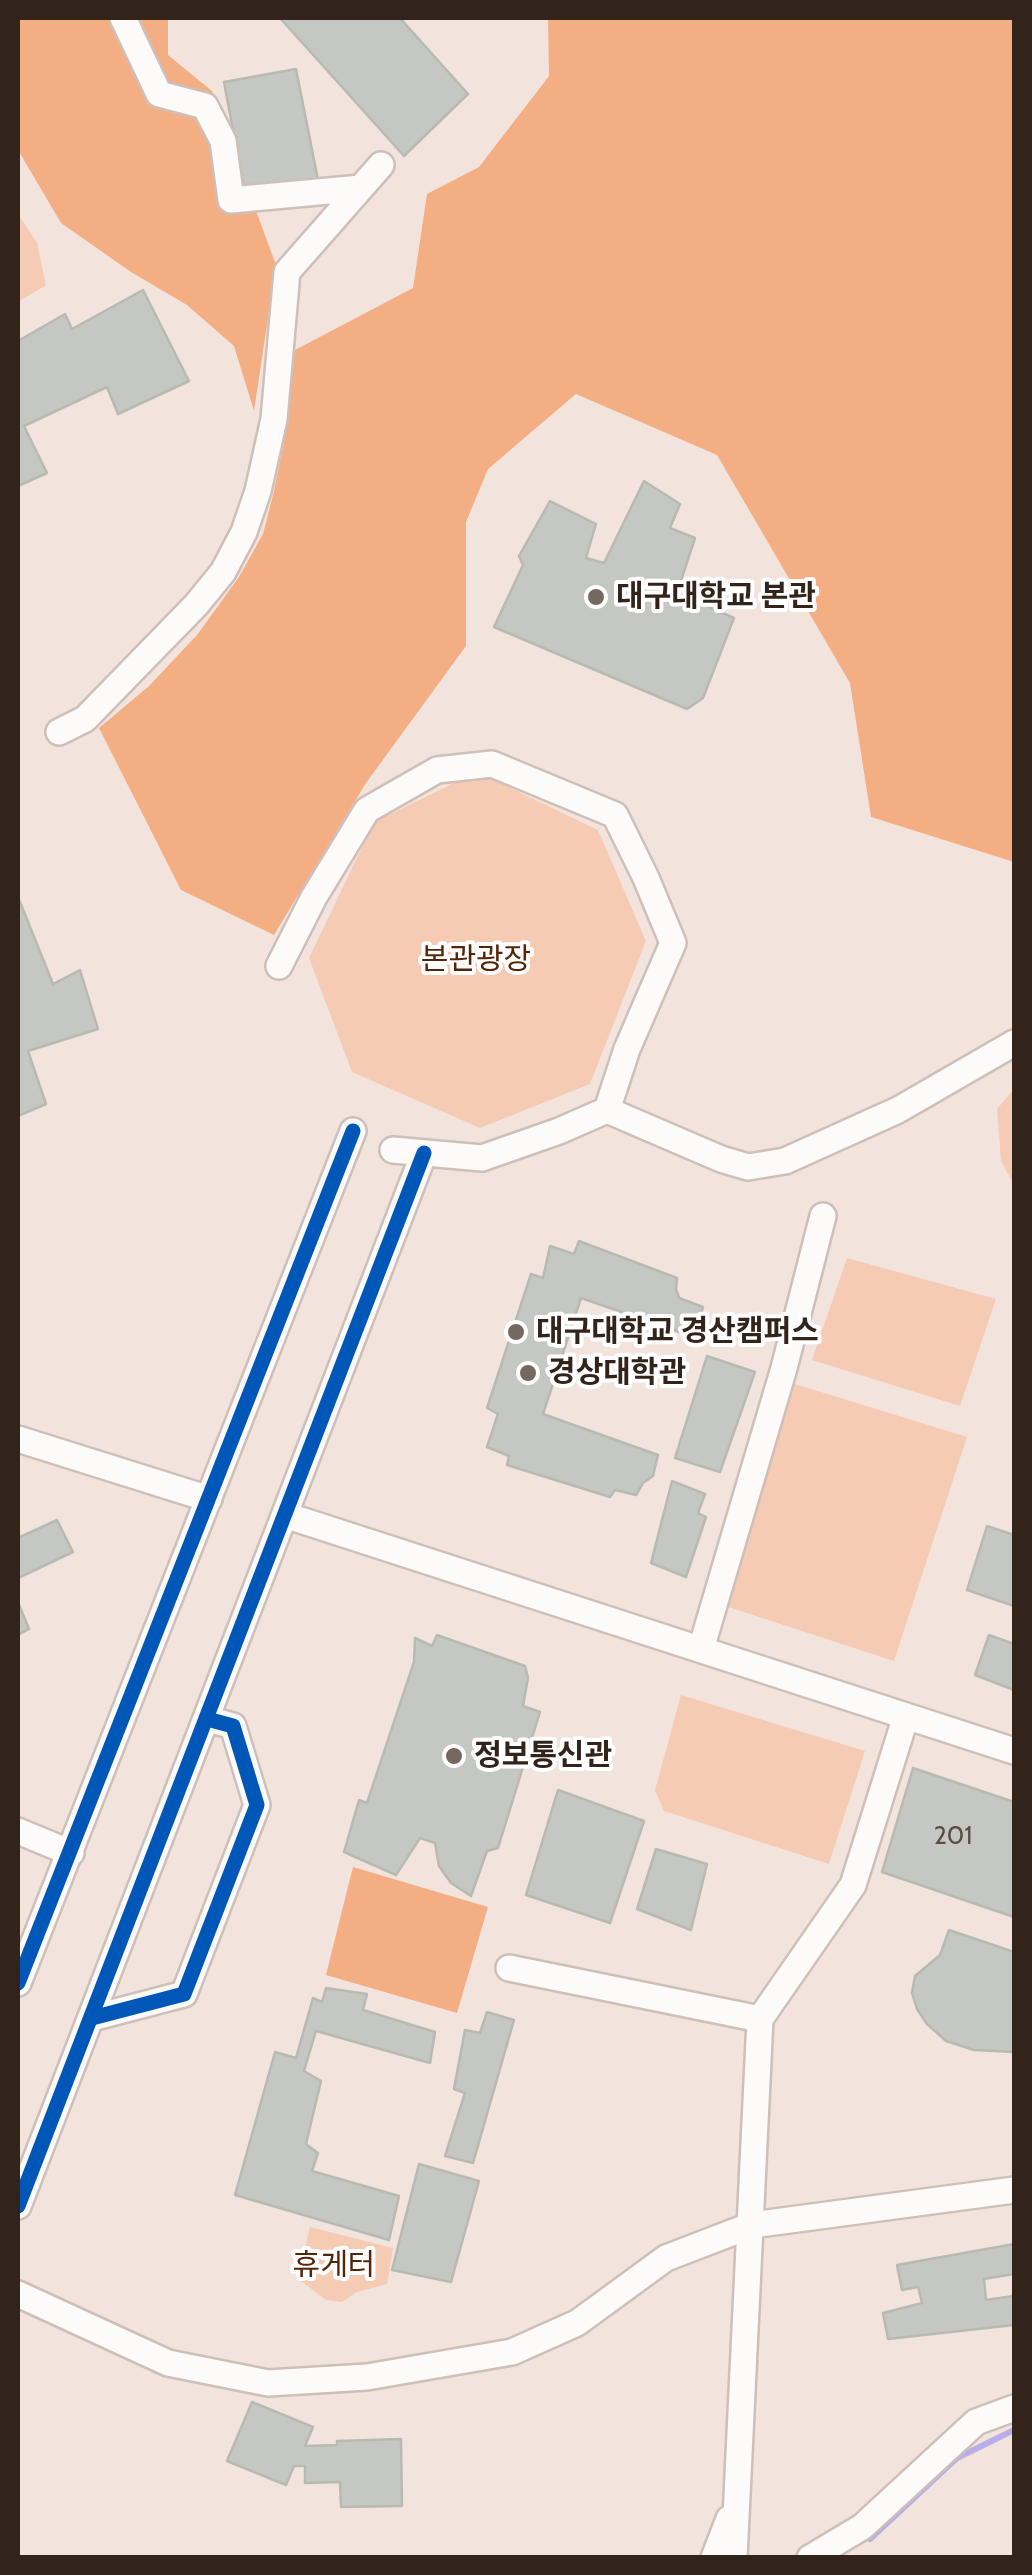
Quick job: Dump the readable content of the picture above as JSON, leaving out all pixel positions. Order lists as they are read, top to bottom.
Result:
{
  "parks": ["본관광장", "휴게터"],
  "places": [
    "대구대학교 본관",
    "대구대학교 경산캠퍼스",
    "경상대학관",
    "정보통신관"
  ],
  "house_numbers": ["201"]
}
